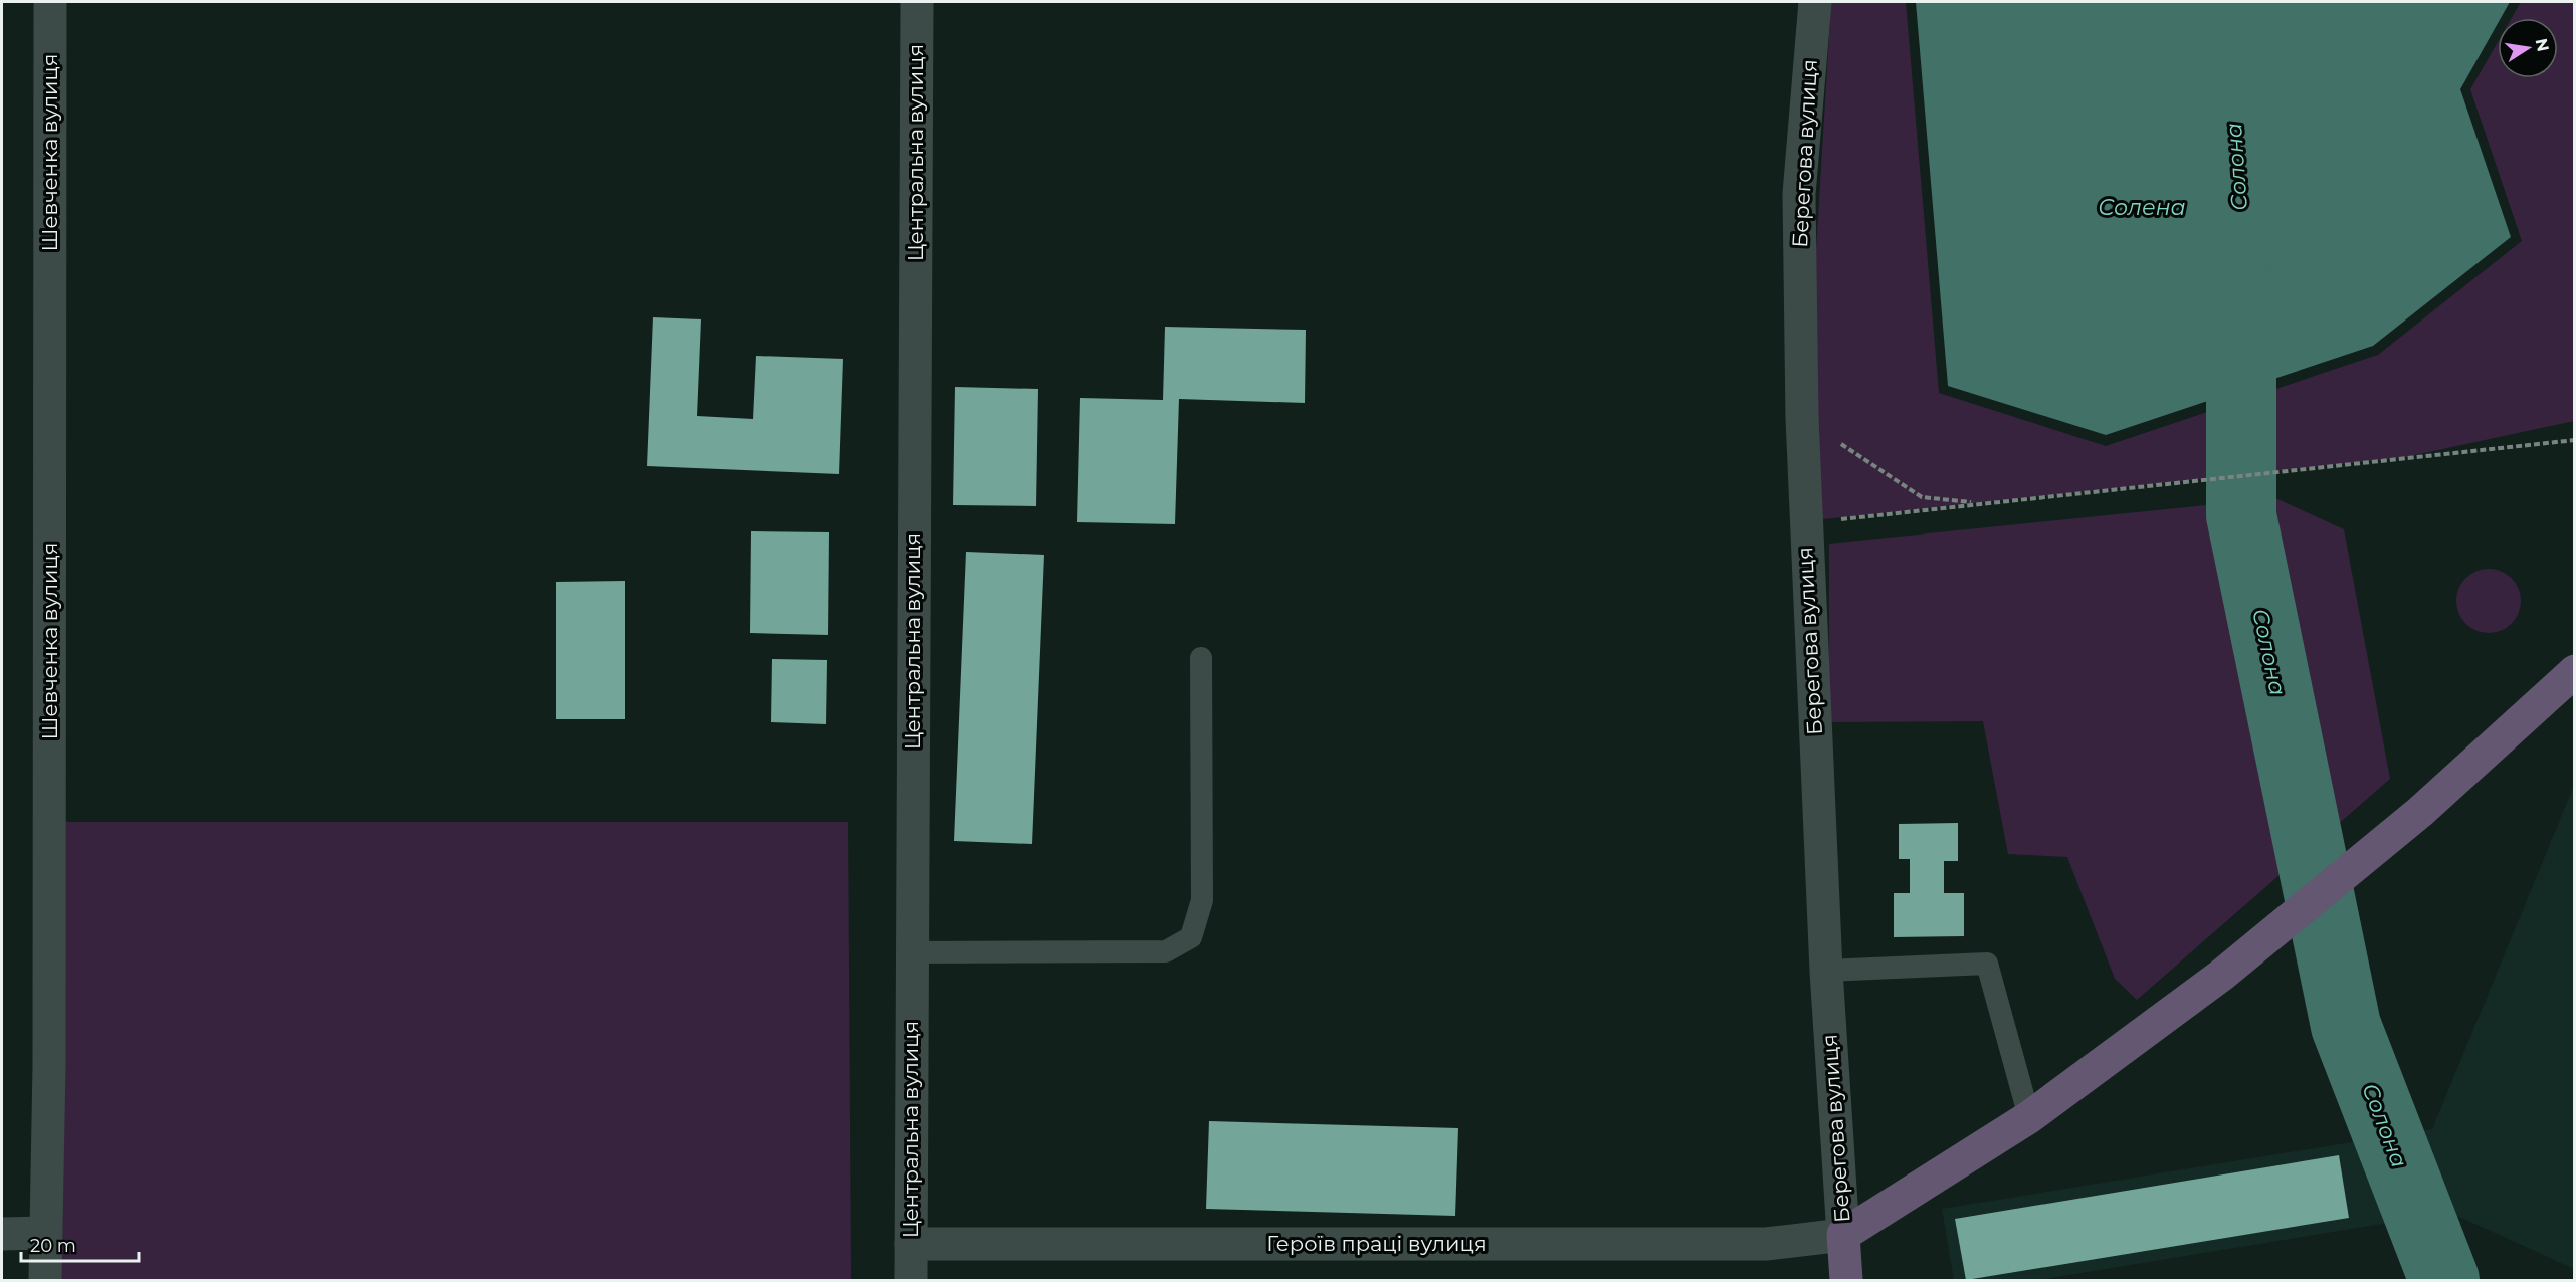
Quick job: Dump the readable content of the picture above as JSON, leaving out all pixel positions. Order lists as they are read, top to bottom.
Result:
{
  "streets": {
    "main road": ["Берегова вулиця"],
    "street": ["Шевченка вулиця", "Центральна вулиця", "Героїв праці вулиця"]
  },
  "crossings": [
    ["Центральна вулиця", "Героїв праці вулиця"],
    ["Берегова вулиця", "Героїв праці вулиця"]
  ],
  "water": ["Солона", "Солена"],
  "scale_bar": "20 m",
  "north": "right"
}
